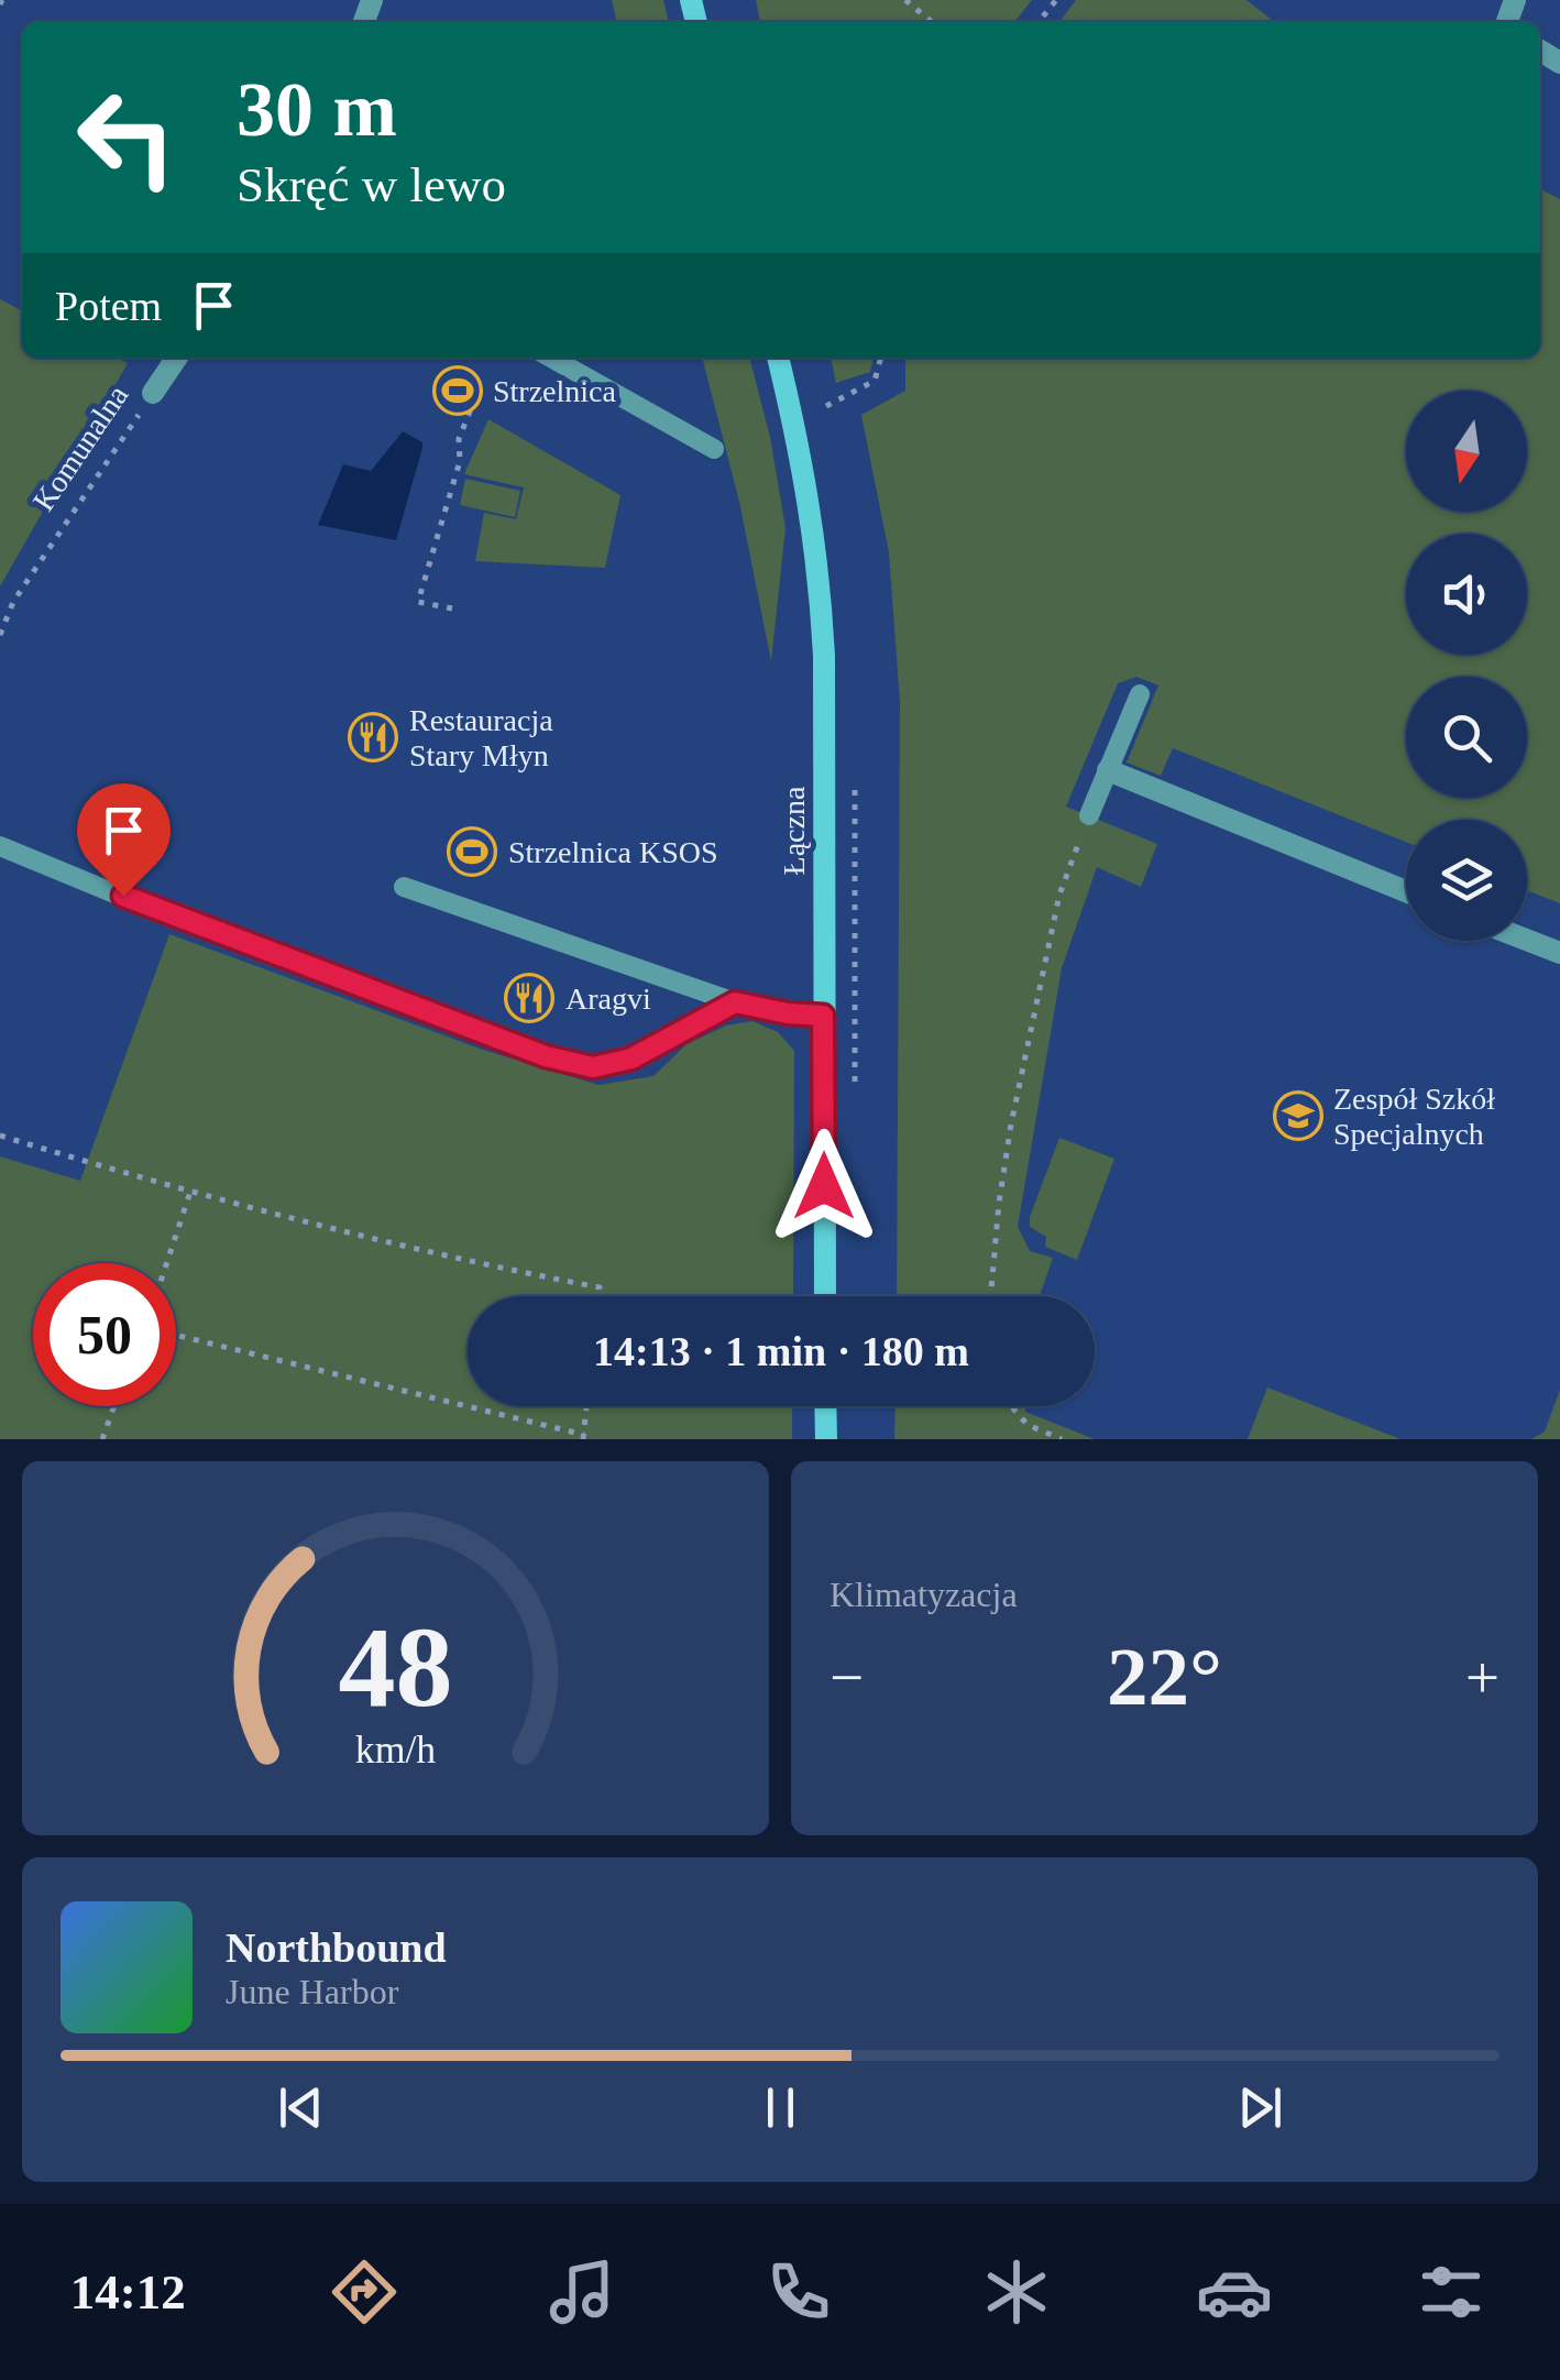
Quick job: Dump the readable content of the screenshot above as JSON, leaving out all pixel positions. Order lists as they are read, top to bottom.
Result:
{
  "streets": {
    "main road": ["Łączna"],
    "street": ["Komunalna"]
  },
  "places": {
    "sports": ["Strzelnica", "Strzelnica KSOS"],
    "restaurant": ["Restauracja Stary Młyn", "Aragvi"],
    "school or university": ["Zespół Szkół Specjalnych"]
  },
  "north": "bottom",
  "page": {
    "turn": ["30 m", "Skręć w lewo"],
    "then": "Potem",
    "limit": "50",
    "trip": "14:13 · 1 min · 180 m",
    "tile": "Klimatyzacja",
    "heat": ["−", "22°", "+"],
    "song": ["Northbound", "June Harbor"],
    "tabs": "14:12",
    "gauge": ["48", "km/h"]
  }
}
